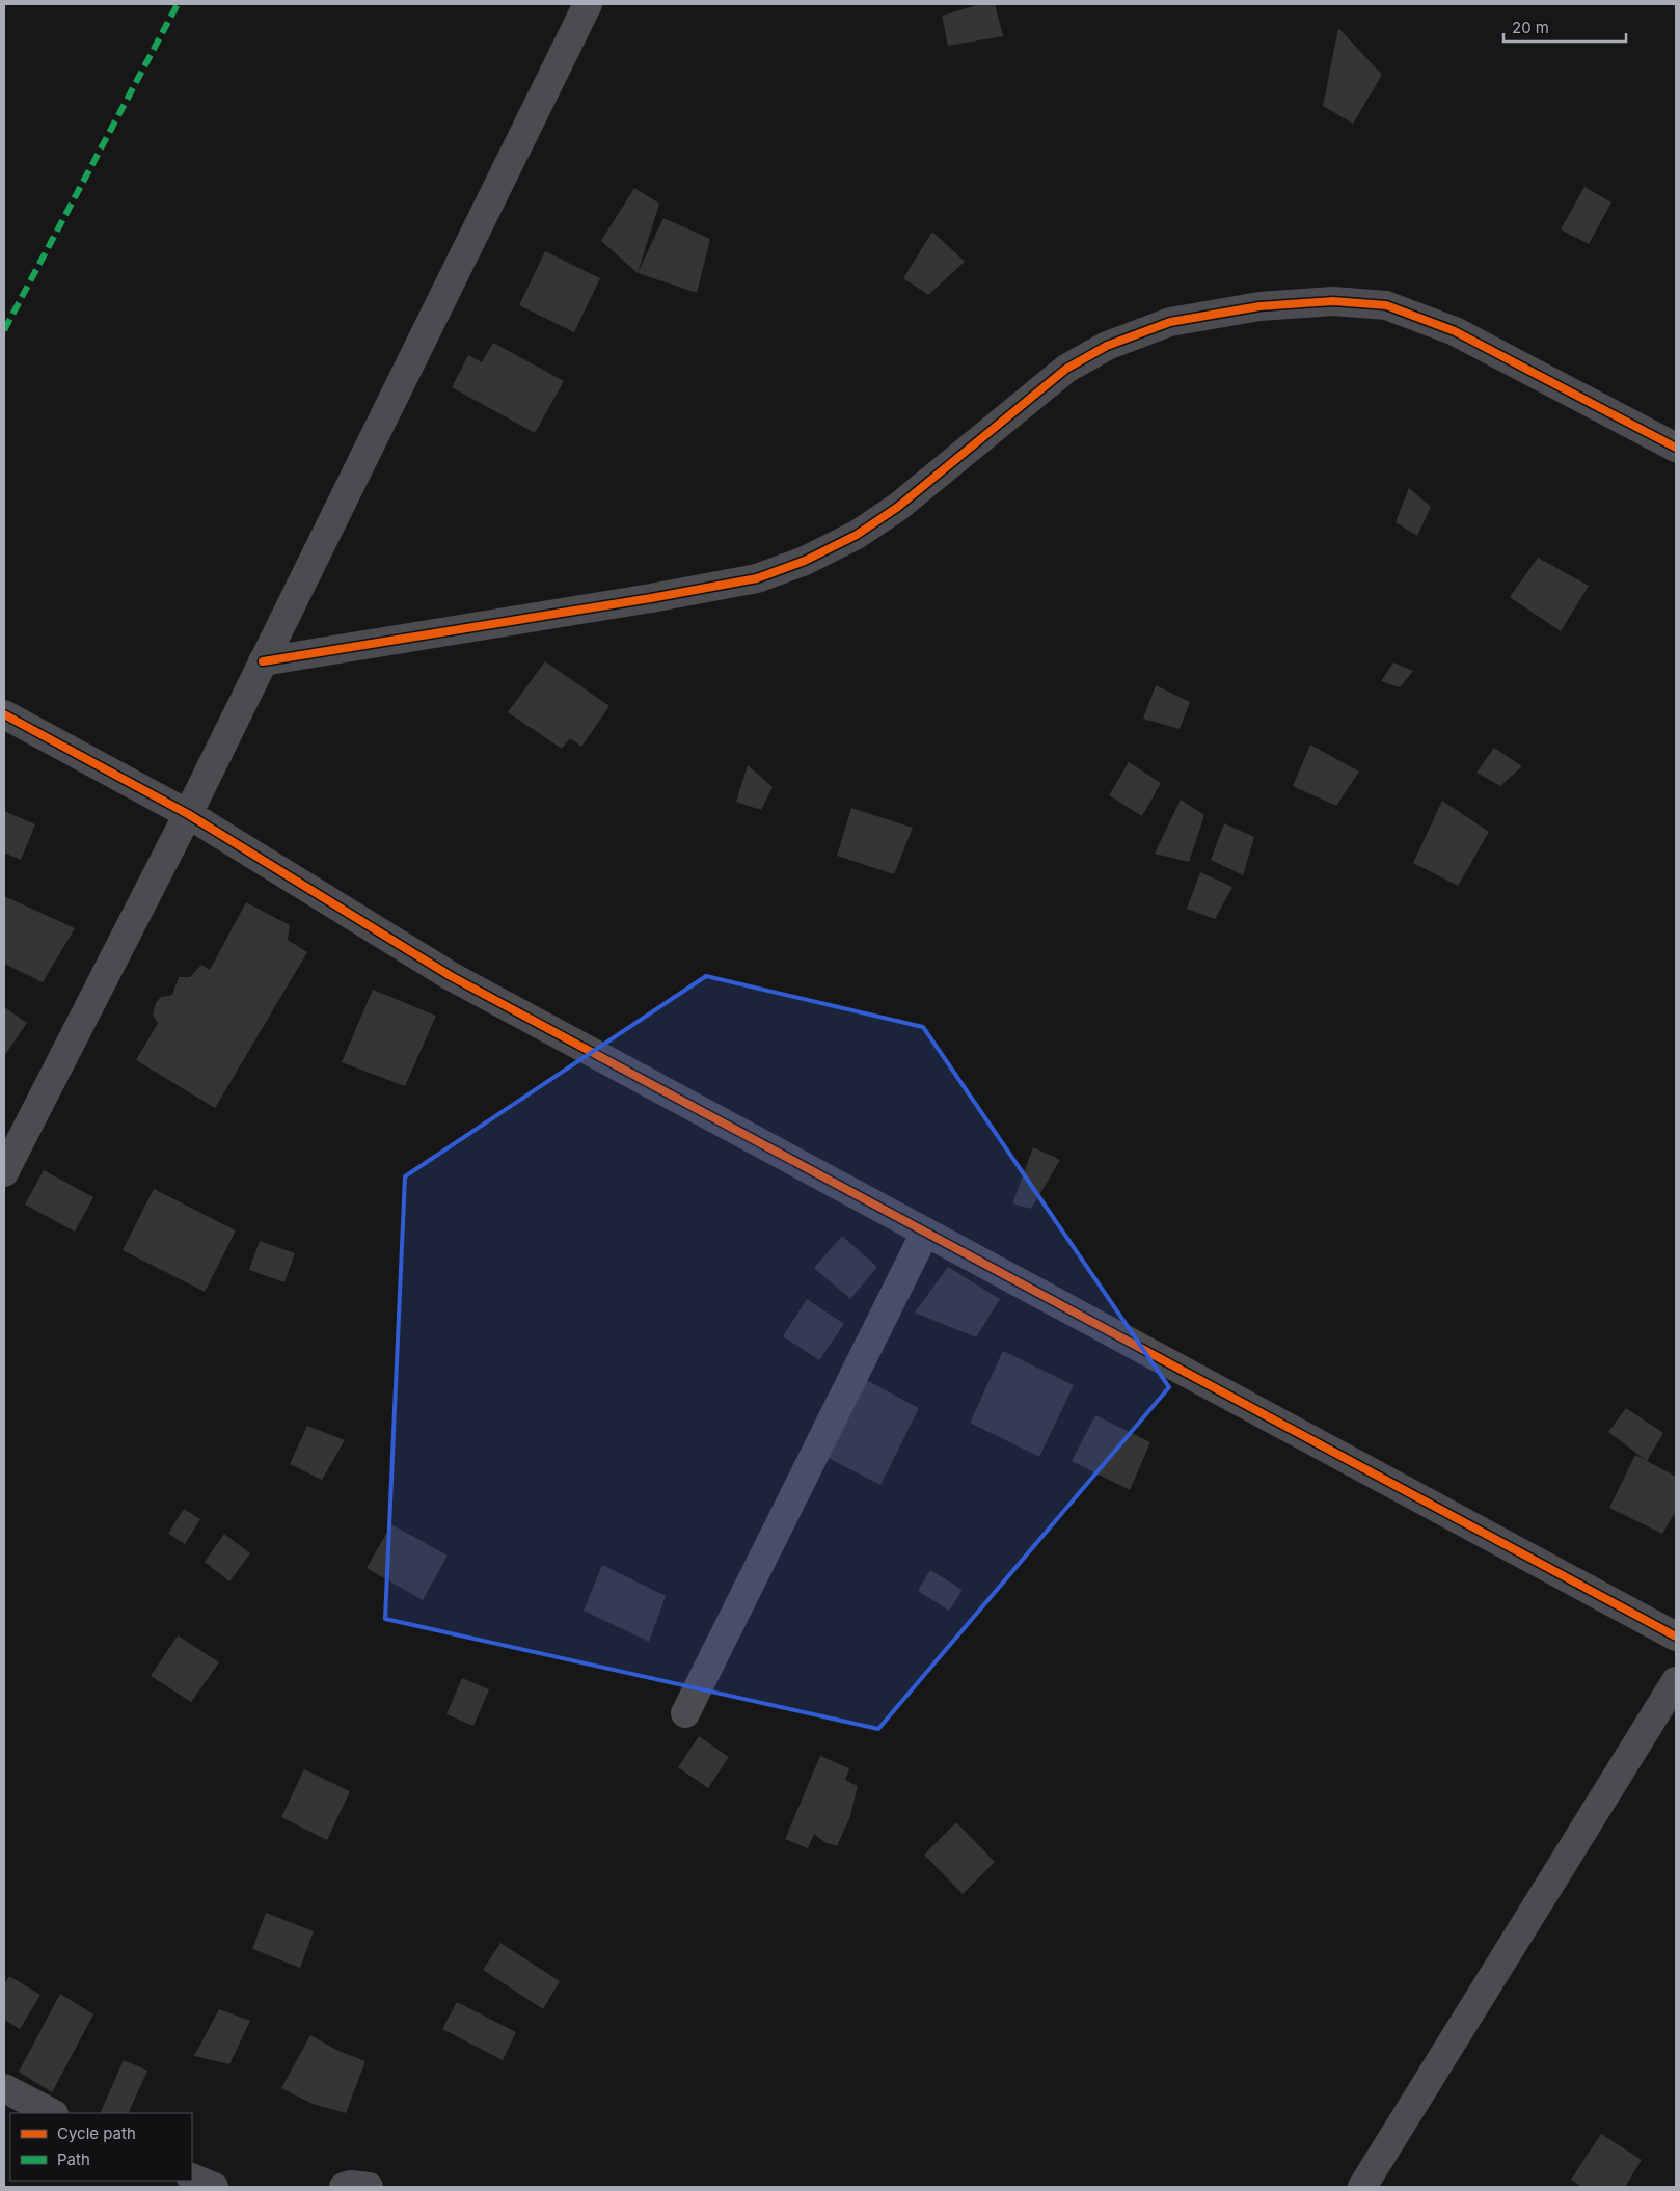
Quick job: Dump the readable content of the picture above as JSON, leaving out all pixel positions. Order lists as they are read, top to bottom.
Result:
{
  "legend": ["Cycle path", "Path"],
  "scale_bar": "20 m"
}
